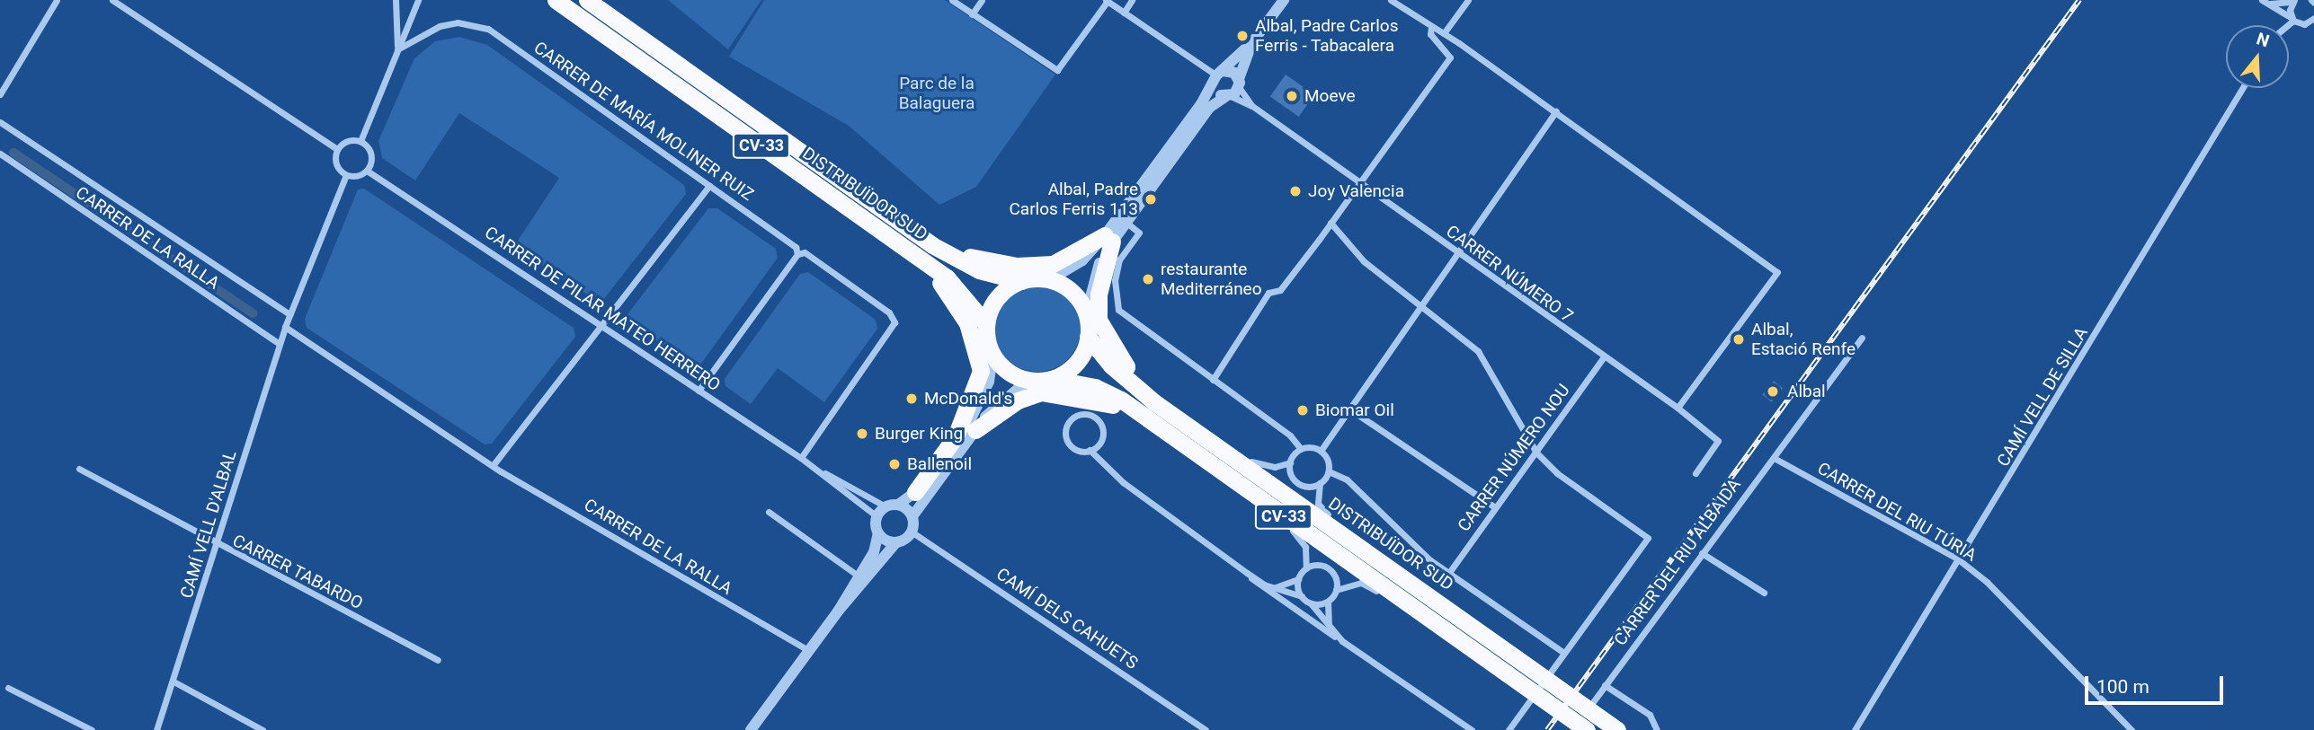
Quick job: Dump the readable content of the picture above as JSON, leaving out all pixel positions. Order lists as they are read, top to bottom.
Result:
{
  "streets": {
    "highway": ["CV-33", "DISTRIBUÏDOR SUD"],
    "street": [
      "CARRER DE MARÍA MOLINER RUIZ",
      "CARRER DE LA RALLA",
      "CARRER NÚMERO 7",
      "CARRER DE PILAR MATEO HERRERO",
      "CAMÍ VELL DE SILLA",
      "CARRER NÚMERO NOU",
      "CARRER DEL RIU TÚRIA",
      "CAMÍ VELL D'ALBAL",
      "CARRER DEL RIU ALBAIDA",
      "CARRER TABARDO",
      "CAMÍ DELS CAHUETS"
    ]
  },
  "crossings": [
    ["CARRER DE MARÍA MOLINER RUIZ", "CARRER DE PILAR MATEO HERRERO"],
    ["CV-33", "DISTRIBUÏDOR SUD"],
    ["CARRER DE LA RALLA", "CAMÍ VELL D'ALBAL"],
    ["CARRER NÚMERO 7", "CARRER NÚMERO NOU"],
    ["CARRER DE PILAR MATEO HERRERO", "CAMÍ VELL D'ALBAL"],
    ["CARRER DE PILAR MATEO HERRERO", "CAMÍ DELS CAHUETS"],
    ["CAMÍ VELL DE SILLA", "CARRER DEL RIU TÚRIA"],
    ["CARRER DEL RIU TÚRIA", "CARRER DEL RIU ALBAIDA"],
    ["CAMÍ VELL D'ALBAL", "CARRER TABARDO"]
  ],
  "parks": ["Parc de la Balaguera"],
  "places": [
    "Albal, Padre Carlos Ferris - Tabacalera",
    "Moeve",
    "Joy Valencia",
    "Albal, Padre Carlos Ferris 113",
    "restaurante Mediterráneo",
    "Albal, Estació Renfe",
    "Albal",
    "McDonald's",
    "Biomar Oil",
    "Burger King",
    "Ballenoil"
  ],
  "scale_bar": "100 m",
  "north": "top"
}
